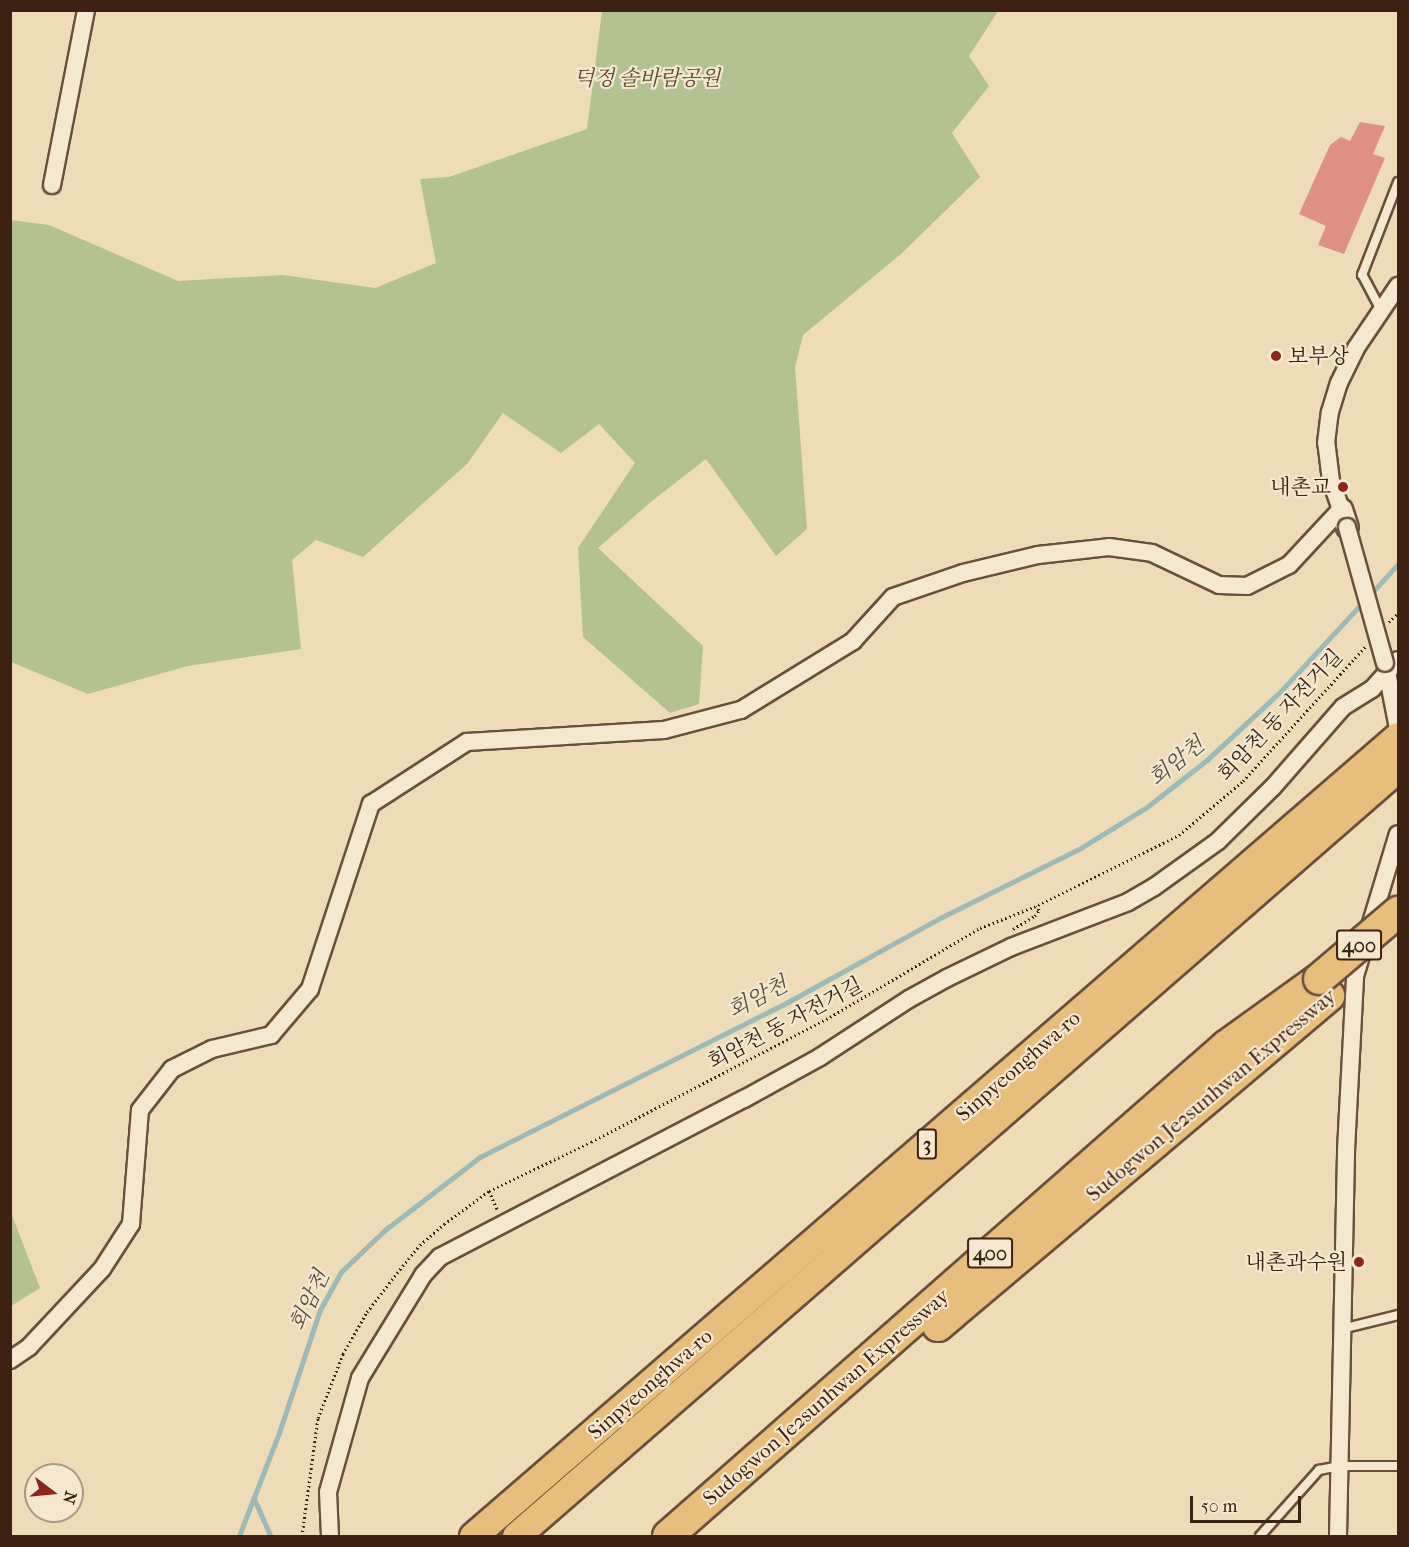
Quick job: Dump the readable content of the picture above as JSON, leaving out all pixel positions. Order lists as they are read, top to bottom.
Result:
{
  "streets": {
    "highway": [
      "400",
      "Sinpyeonghwa-ro",
      "Sudogwon Je2sunhwan Expressway",
      "3"
    ],
    "path": ["회암천 동 자전거길"]
  },
  "water": ["회암천"],
  "parks": ["덕정 솔바람공원"],
  "places": ["보부상", "내촌교", "내촌과수원"],
  "scale_bar": "50 m",
  "north": "right"
}
